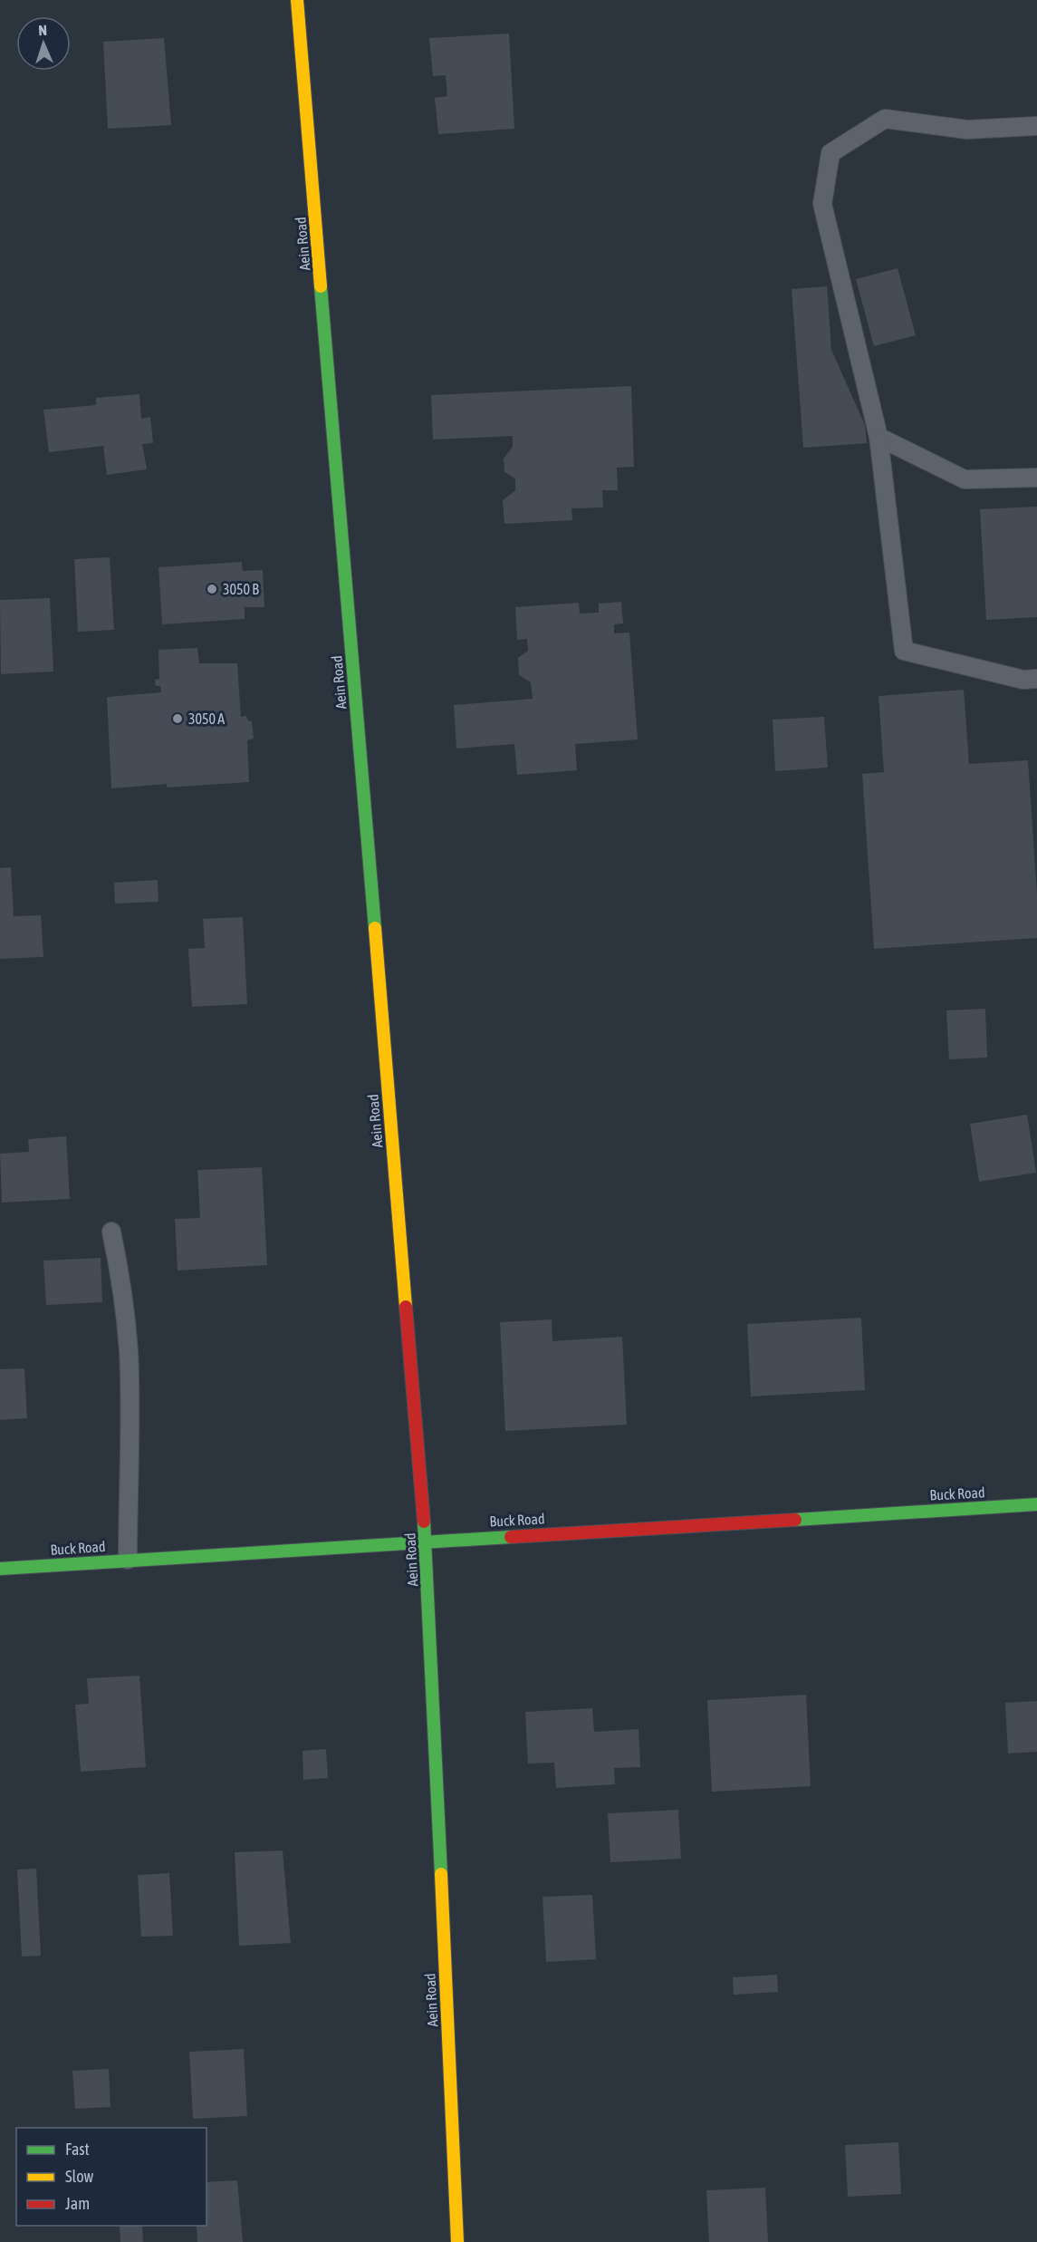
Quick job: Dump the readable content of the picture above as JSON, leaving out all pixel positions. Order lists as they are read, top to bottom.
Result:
{
  "streets": {
    "street": ["Aein Road", "Buck Road"]
  },
  "crossings": [
    ["Aein Road", "Buck Road"]
  ],
  "places": ["3050 B", "3050 A"],
  "legend": ["Fast", "Slow", "Jam"],
  "north": "top"
}
